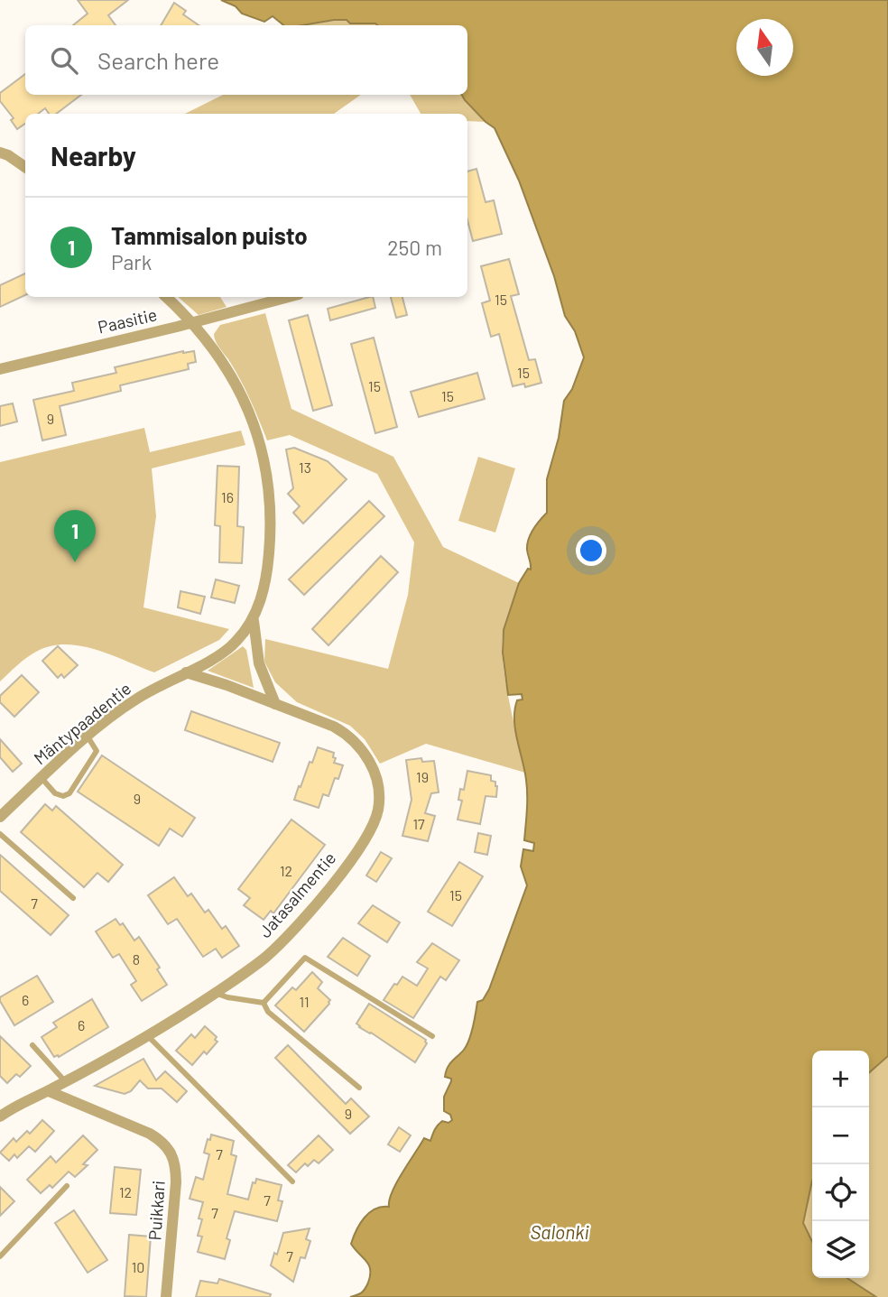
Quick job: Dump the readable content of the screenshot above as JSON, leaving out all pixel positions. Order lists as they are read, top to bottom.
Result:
{
  "streets": {
    "street": [
      "Paasitie",
      "Mäntypaadentie",
      "Jatasalmentie",
      "Puikkari"
    ]
  },
  "crossings": [
    ["Paasitie", "Mäntypaadentie"],
    ["Mäntypaadentie", "Jatasalmentie"],
    ["Jatasalmentie", "Puikkari"]
  ],
  "water": ["Salonki"],
  "house_numbers": [
    "15",
    "15",
    "15",
    "15",
    "9",
    "13",
    "16",
    "19",
    "9",
    "17",
    "12",
    "15",
    "7",
    "8",
    "6",
    "11",
    "6",
    "9",
    "7",
    "12",
    "7",
    "7",
    "7",
    "10"
  ],
  "north": "top",
  "page": {
    "search": "Search here",
    "heading": "Nearby",
    "list": [
      {
        "mark": "1",
        "name": "Tammisalon puisto",
        "note": "Park",
        "value": "250 m"
      }
    ],
    "pins": "1",
    "map_buttons": ["+", "−"]
  }
}
